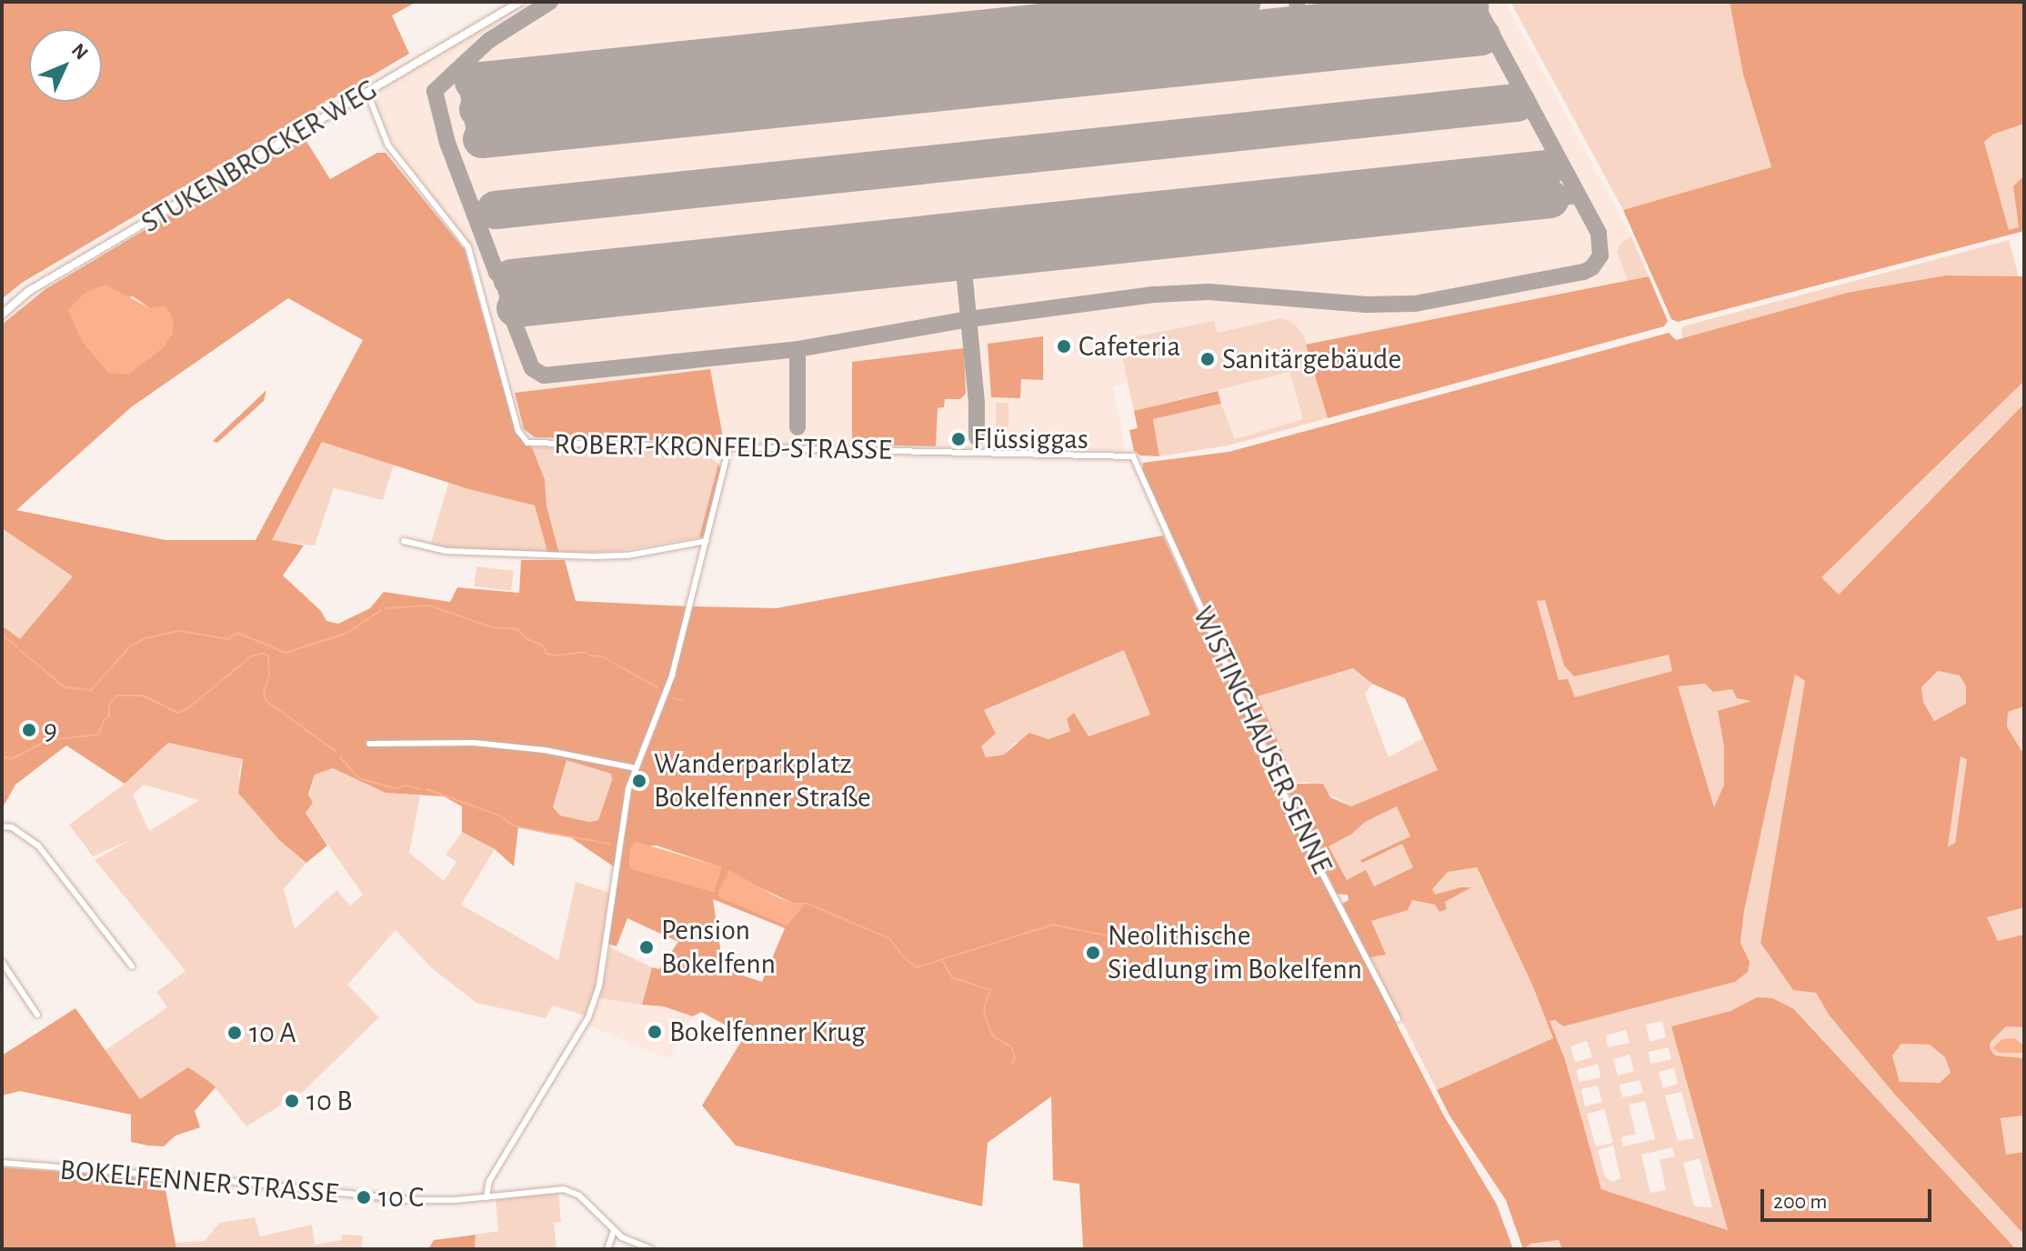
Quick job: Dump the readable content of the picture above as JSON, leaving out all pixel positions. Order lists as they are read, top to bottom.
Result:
{
  "streets": {
    "street": [
      "STUKENBROCKER WEG",
      "ROBERT-KRONFELD-STRASSE",
      "WISTINGHAUSER SENNE",
      "BOKELFENNER STRASSE"
    ]
  },
  "crossings": [
    ["STUKENBROCKER WEG", "ROBERT-KRONFELD-STRASSE"],
    ["ROBERT-KRONFELD-STRASSE", "WISTINGHAUSER SENNE"]
  ],
  "places": [
    "Cafeteria",
    "Sanitärgebäude",
    "Flüssiggas",
    "9",
    "Wanderparkplatz Bokelfenner Straße",
    "Pension Bokelfenn",
    "Neolithische Siedlung im Bokelfenn",
    "Bokelfenner Krug",
    "10 A",
    "10 B",
    "10 C"
  ],
  "scale_bar": "200 m",
  "north": "top right"
}
